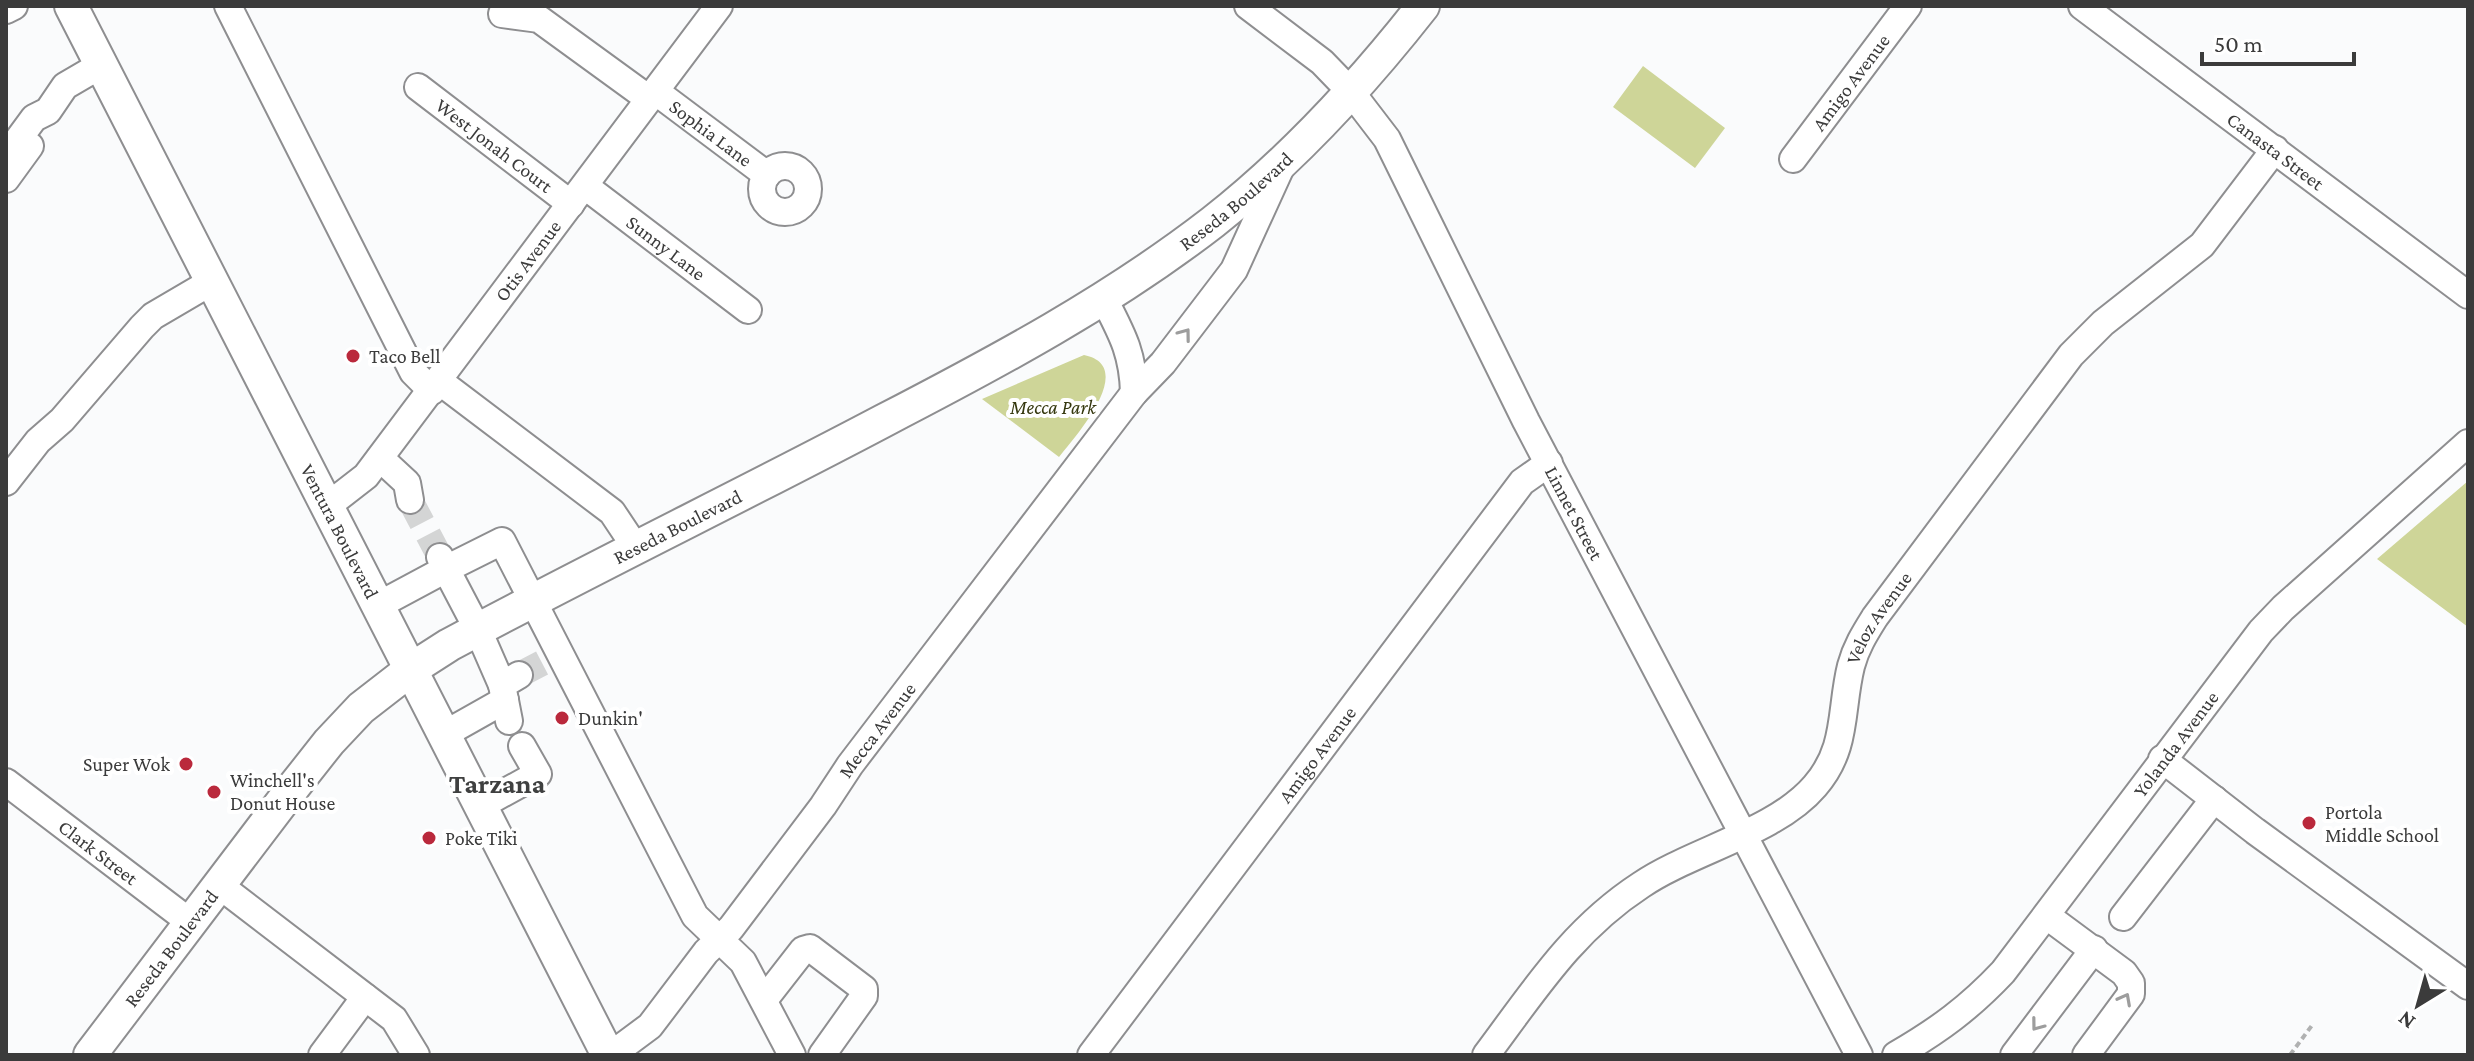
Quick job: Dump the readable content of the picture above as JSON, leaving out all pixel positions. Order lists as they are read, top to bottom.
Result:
{
  "streets": {
    "main road": ["Reseda Boulevard", "Ventura Boulevard"],
    "street": [
      "Amigo Avenue",
      "Sophia Lane",
      "West Jonah Court",
      "Canasta Street",
      "Sunny Lane",
      "Otis Avenue",
      "Linnet Street",
      "Veloz Avenue",
      "Mecca Avenue",
      "Yolanda Avenue",
      "Clark Street"
    ]
  },
  "crossings": [
    ["Amigo Avenue", "Linnet Street"],
    ["Sophia Lane", "Otis Avenue"],
    ["West Jonah Court", "Sunny Lane"],
    ["West Jonah Court", "Otis Avenue"],
    ["Canasta Street", "Veloz Avenue"],
    ["Reseda Boulevard", "Linnet Street"],
    ["Reseda Boulevard", "Ventura Boulevard"],
    ["Reseda Boulevard", "Mecca Avenue"],
    ["Reseda Boulevard", "Clark Street"],
    ["Sunny Lane", "Otis Avenue"],
    ["Otis Avenue", "Ventura Boulevard"],
    ["Linnet Street", "Veloz Avenue"],
    ["Ventura Boulevard", "Mecca Avenue"]
  ],
  "districts": ["Tarzana"],
  "parks": ["Mecca Park"],
  "places": [
    "Taco Bell",
    "Dunkin'",
    "Super Wok",
    "Winchell's Donut House",
    "Portola Middle School",
    "Poke Tiki"
  ],
  "scale_bar": "50 m",
  "north": "bottom left"
}
